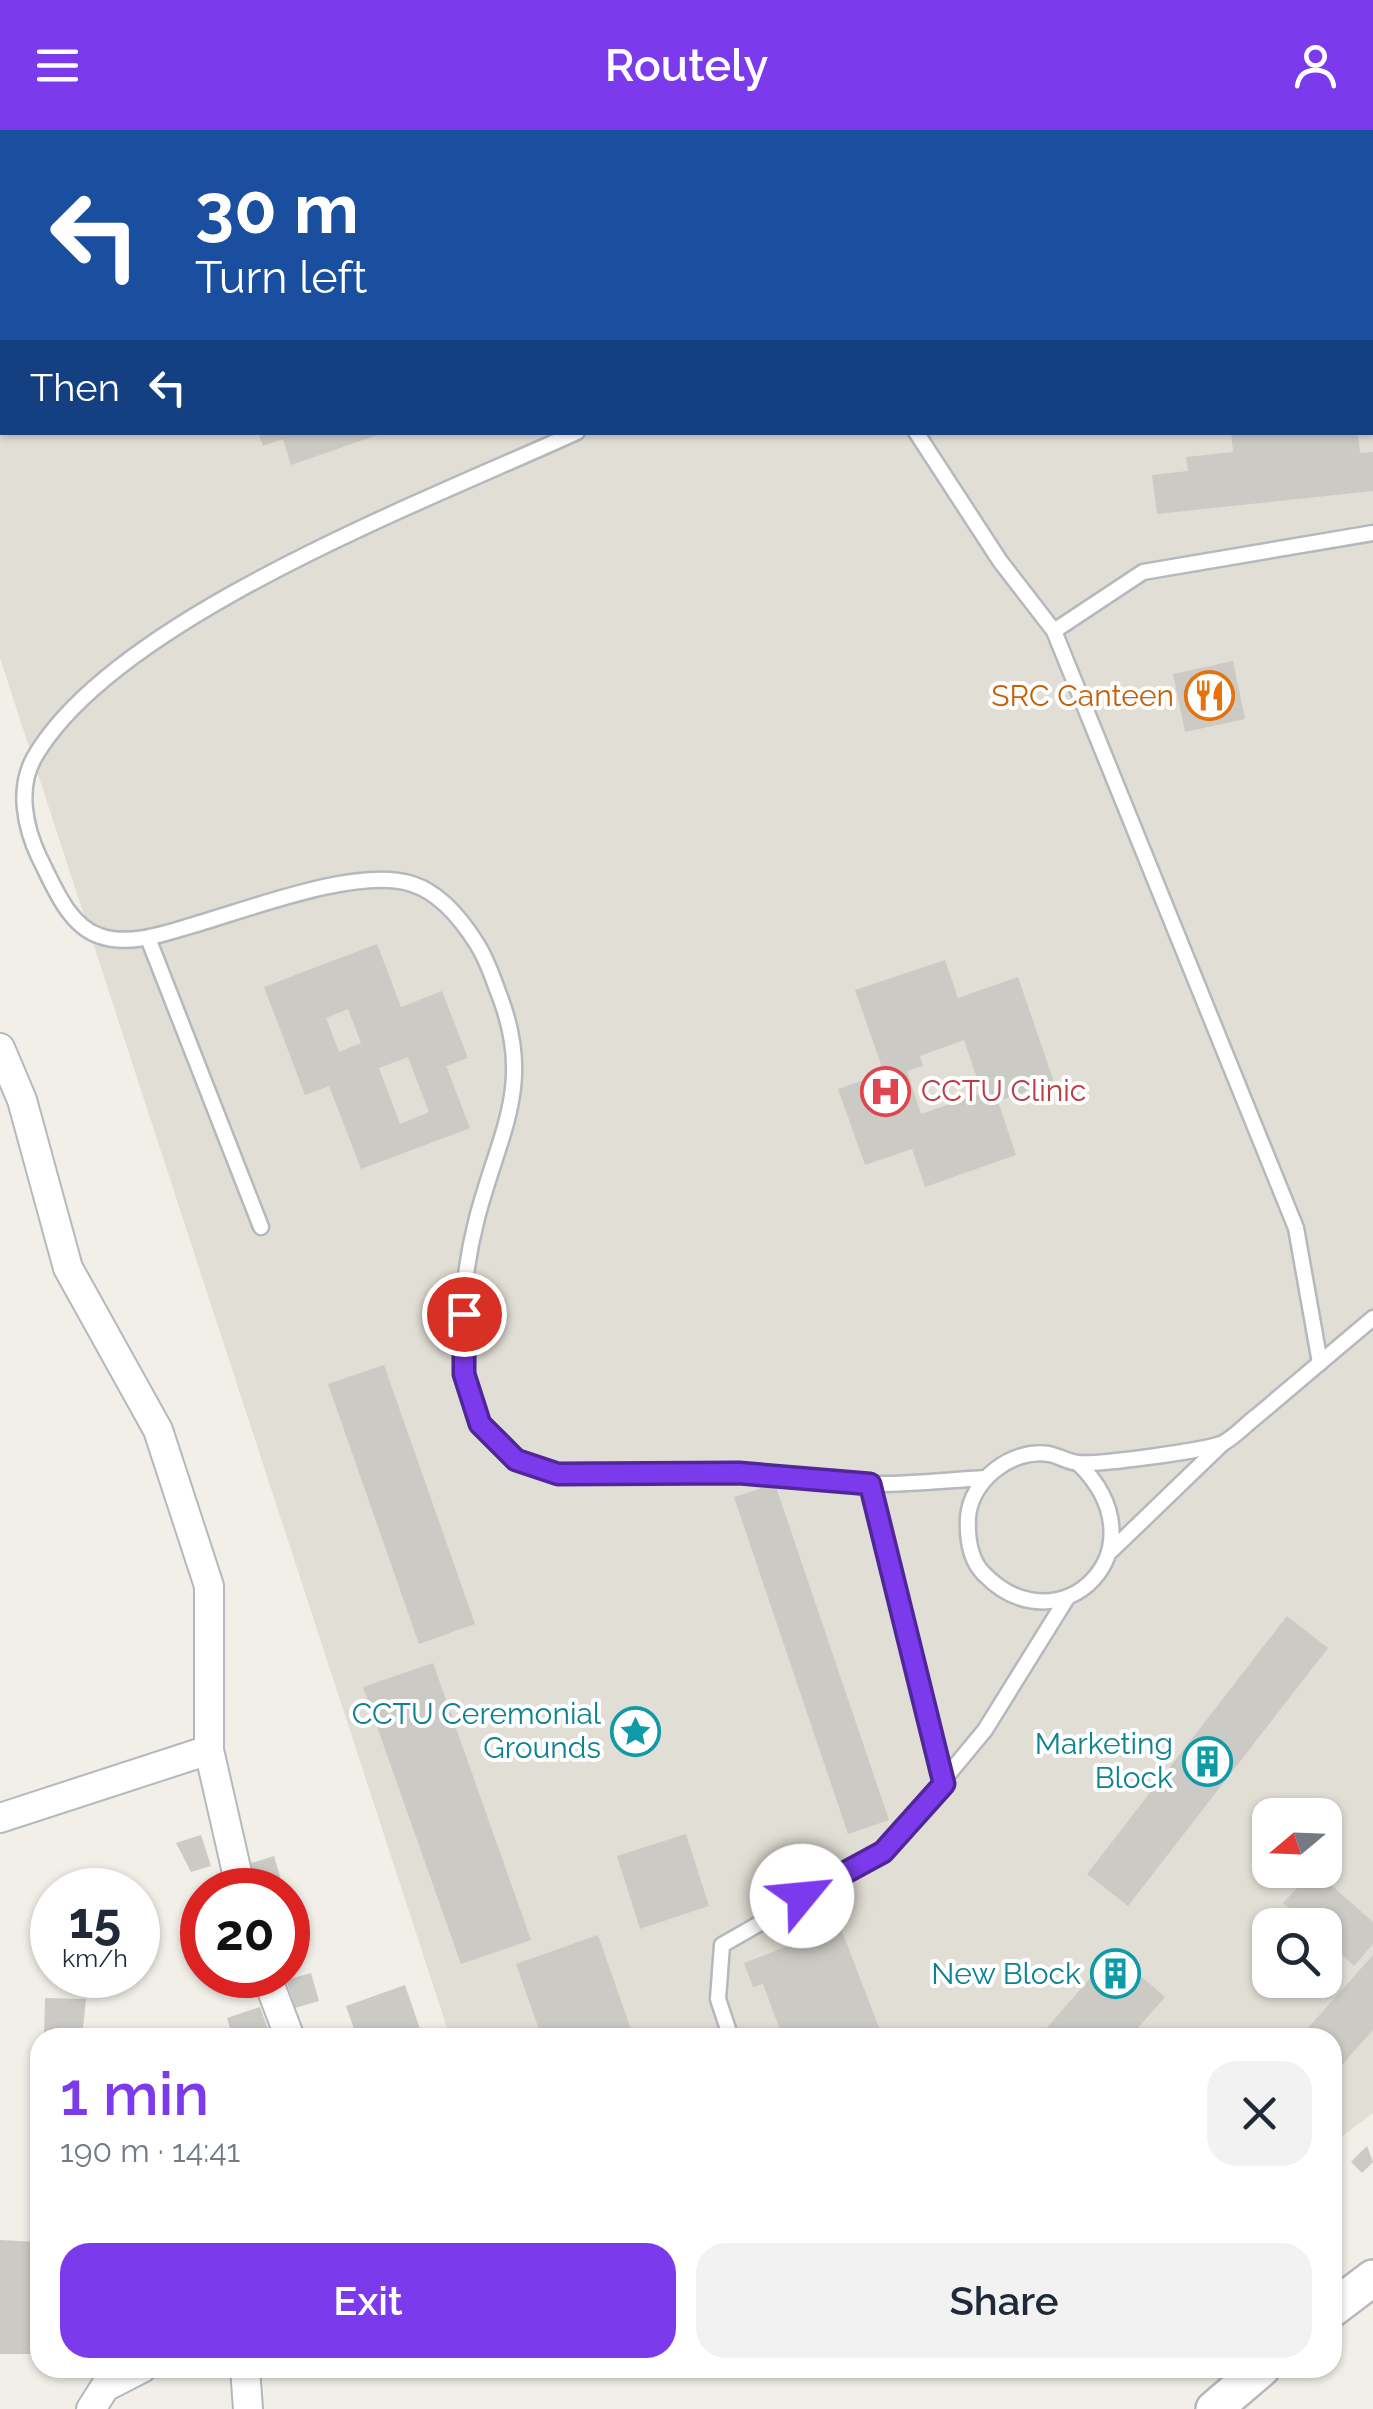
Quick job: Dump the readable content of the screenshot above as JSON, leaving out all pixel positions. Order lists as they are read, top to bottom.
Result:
{
  "places": {
    "restaurant": ["SRC Canteen"],
    "hospital": ["CCTU Clinic"],
    "place": ["CCTU Ceremonial Grounds"],
    "building": ["Marketing Block", "New Block"]
  },
  "north": "left",
  "page": {
    "header": "Routely",
    "turn": ["30 m", "Turn left"],
    "then": "Then",
    "speed": "15 km/h",
    "limit": "20",
    "heading": ["1 min", "190 m · 14:41"],
    "buttons": ["Exit", "Share"]
  }
}
